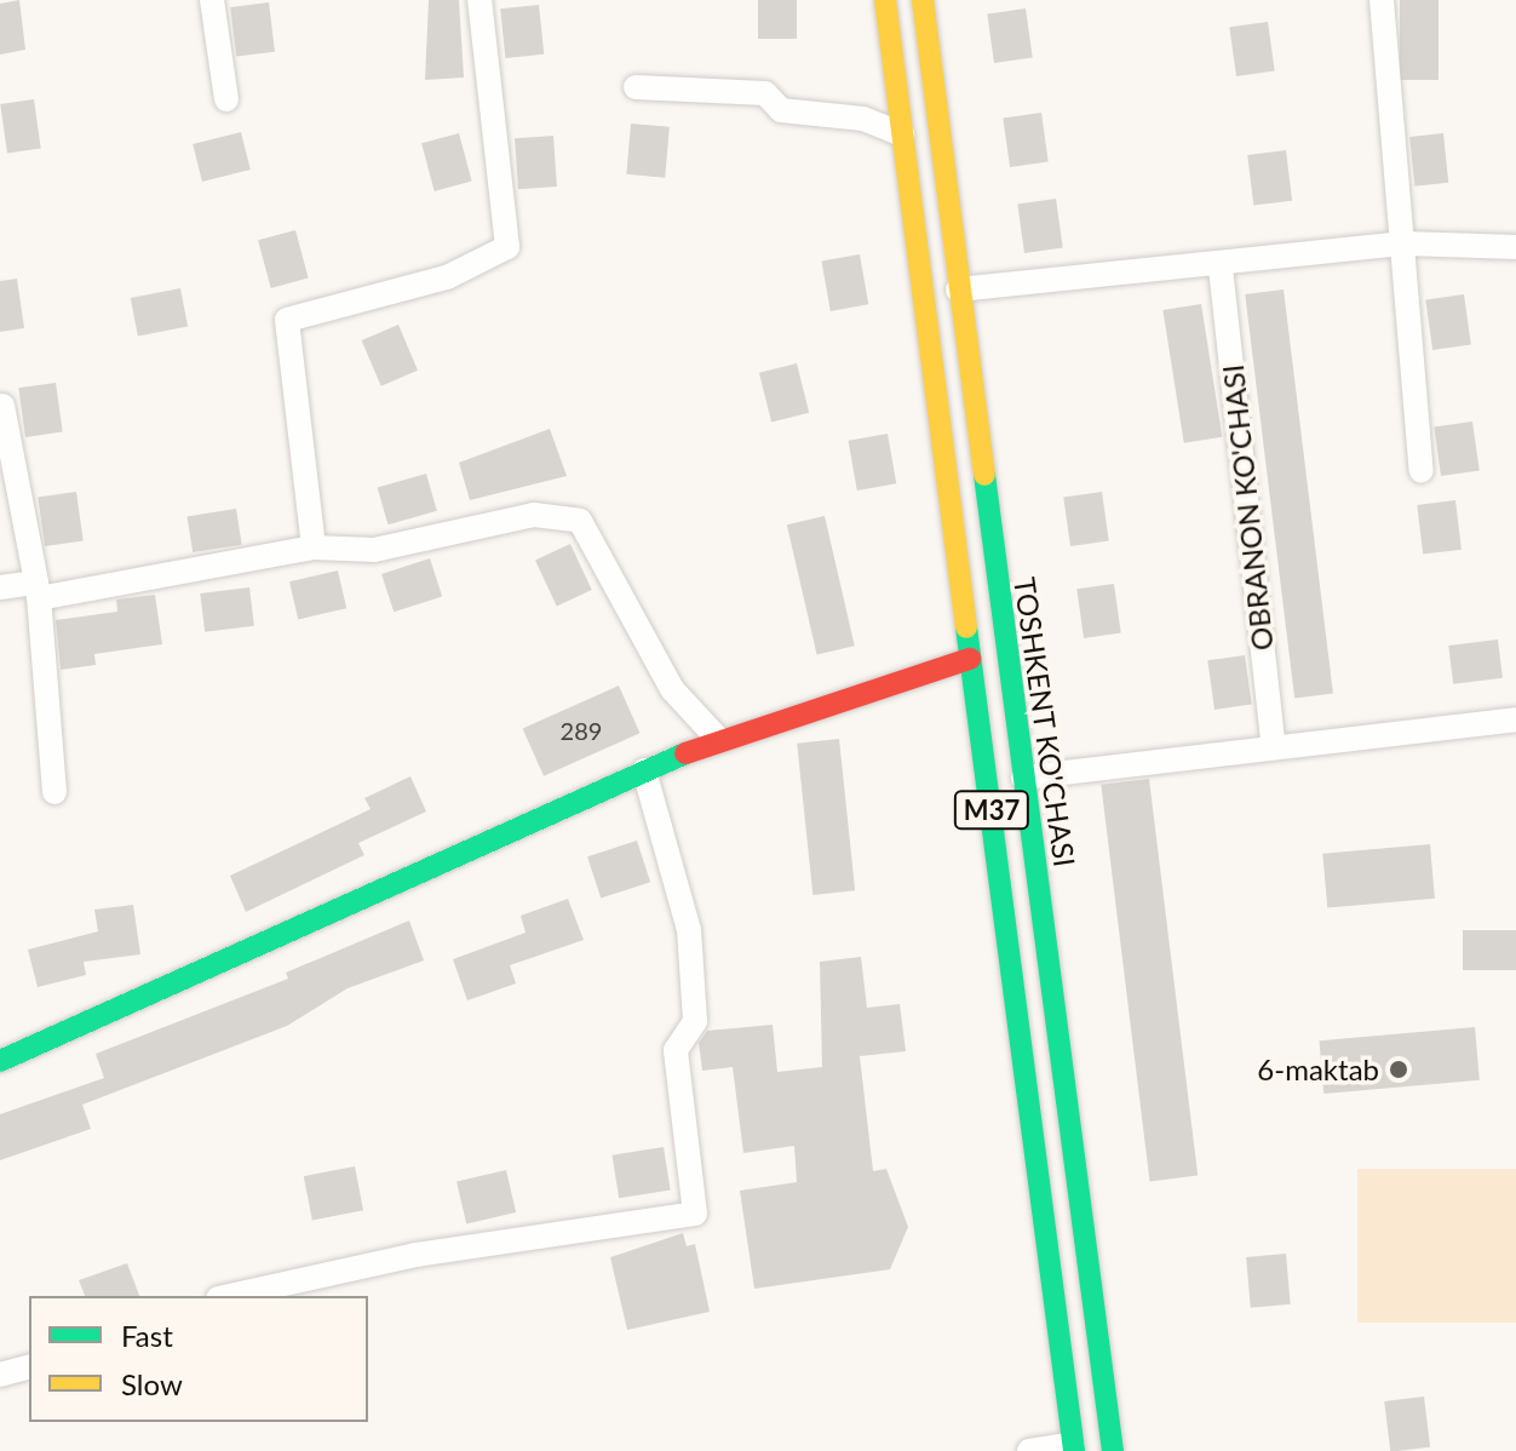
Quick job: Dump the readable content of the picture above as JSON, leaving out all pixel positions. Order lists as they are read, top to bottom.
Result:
{
  "streets": {
    "main road": ["TOSHKENT KO'CHASI", "M37"],
    "street": ["OBRANON KO'CHASI"]
  },
  "places": ["6-maktab"],
  "house_numbers": ["289"],
  "legend": ["Fast", "Slow"]
}
